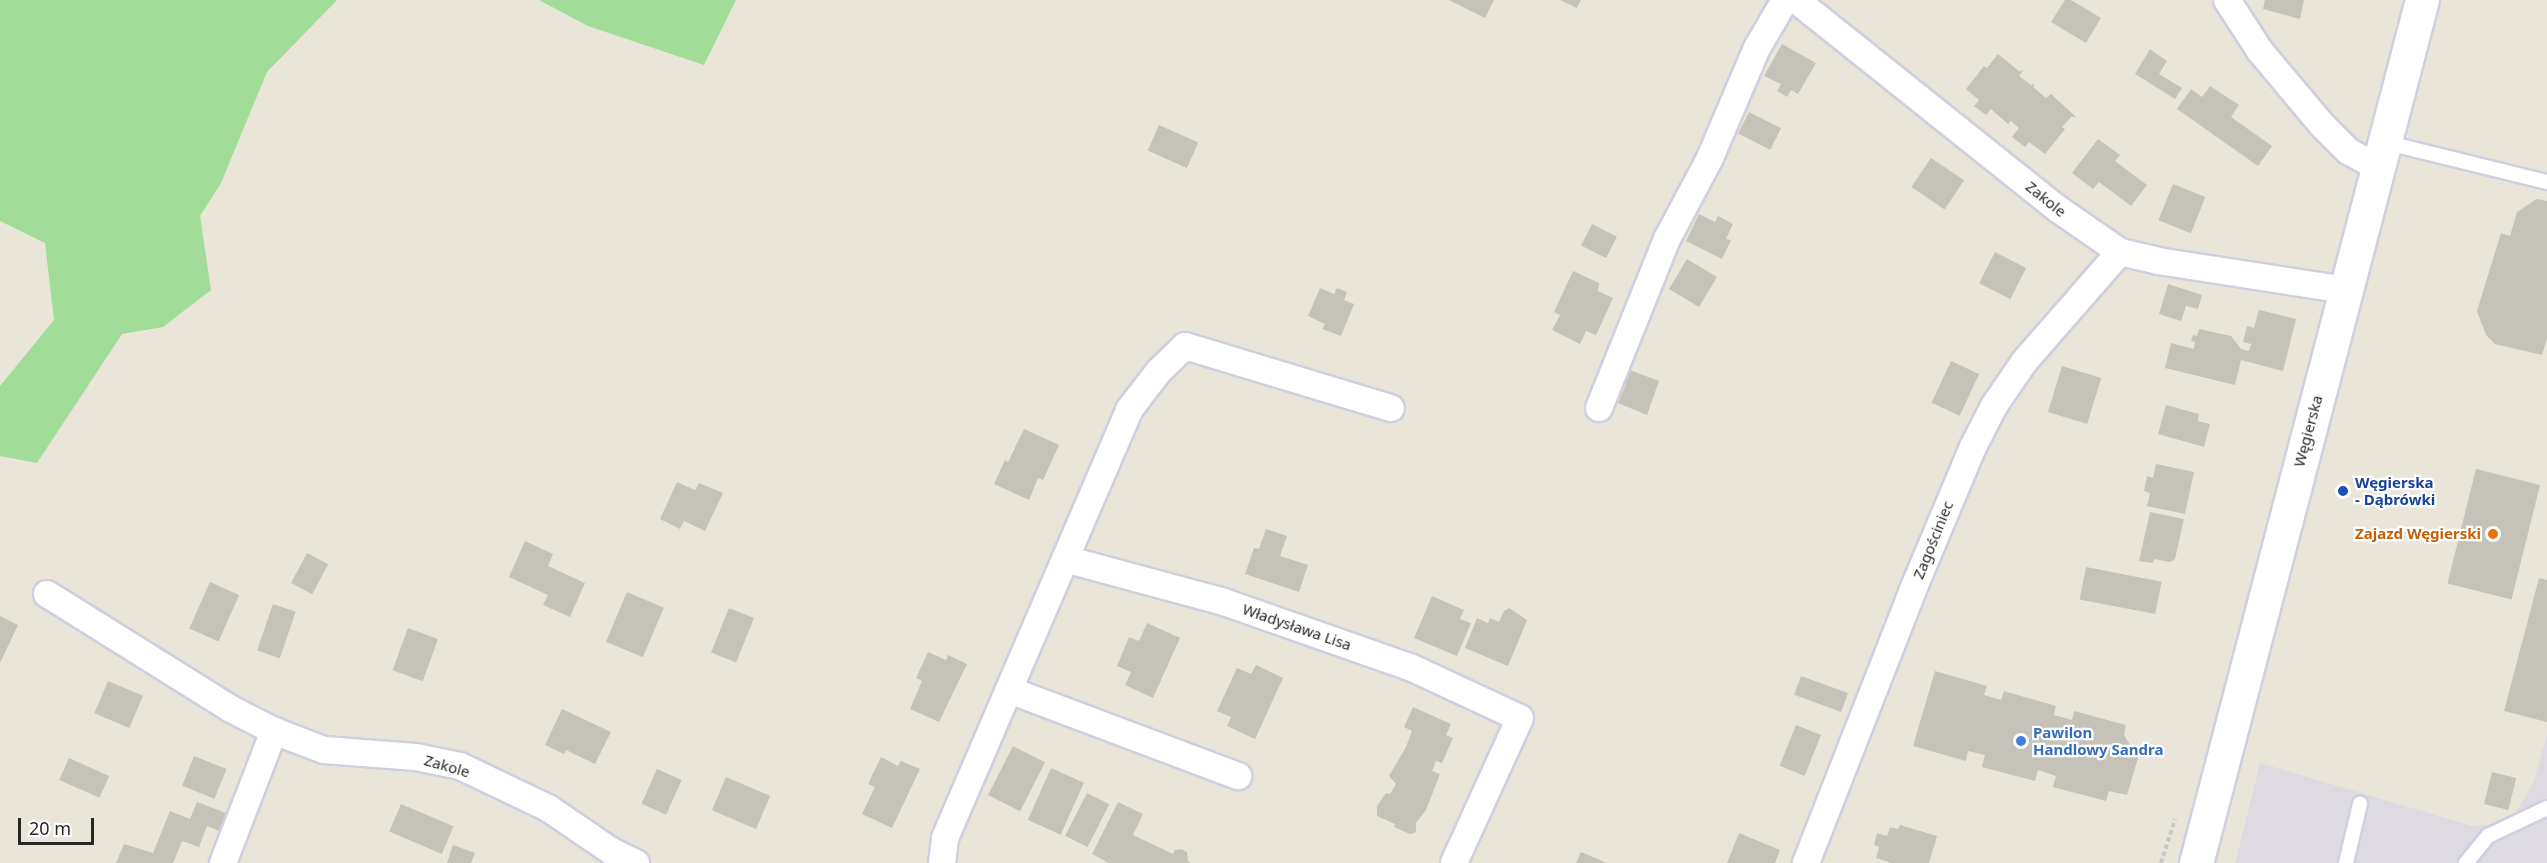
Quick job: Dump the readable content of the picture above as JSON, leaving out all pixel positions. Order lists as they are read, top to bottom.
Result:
{
  "streets": {
    "main road": ["Węgierska"],
    "street": ["Zakole", "Zagościniec", "Władysława Lisa"]
  },
  "crossings": [
    ["Zakole", "Węgierska"],
    ["Zakole", "Zagościniec"]
  ],
  "places": ["Węgierska - Dąbrówki", "Zajazd Węgierski", "Pawilon Handlowy Sandra"],
  "scale_bar": "20 m"
}
